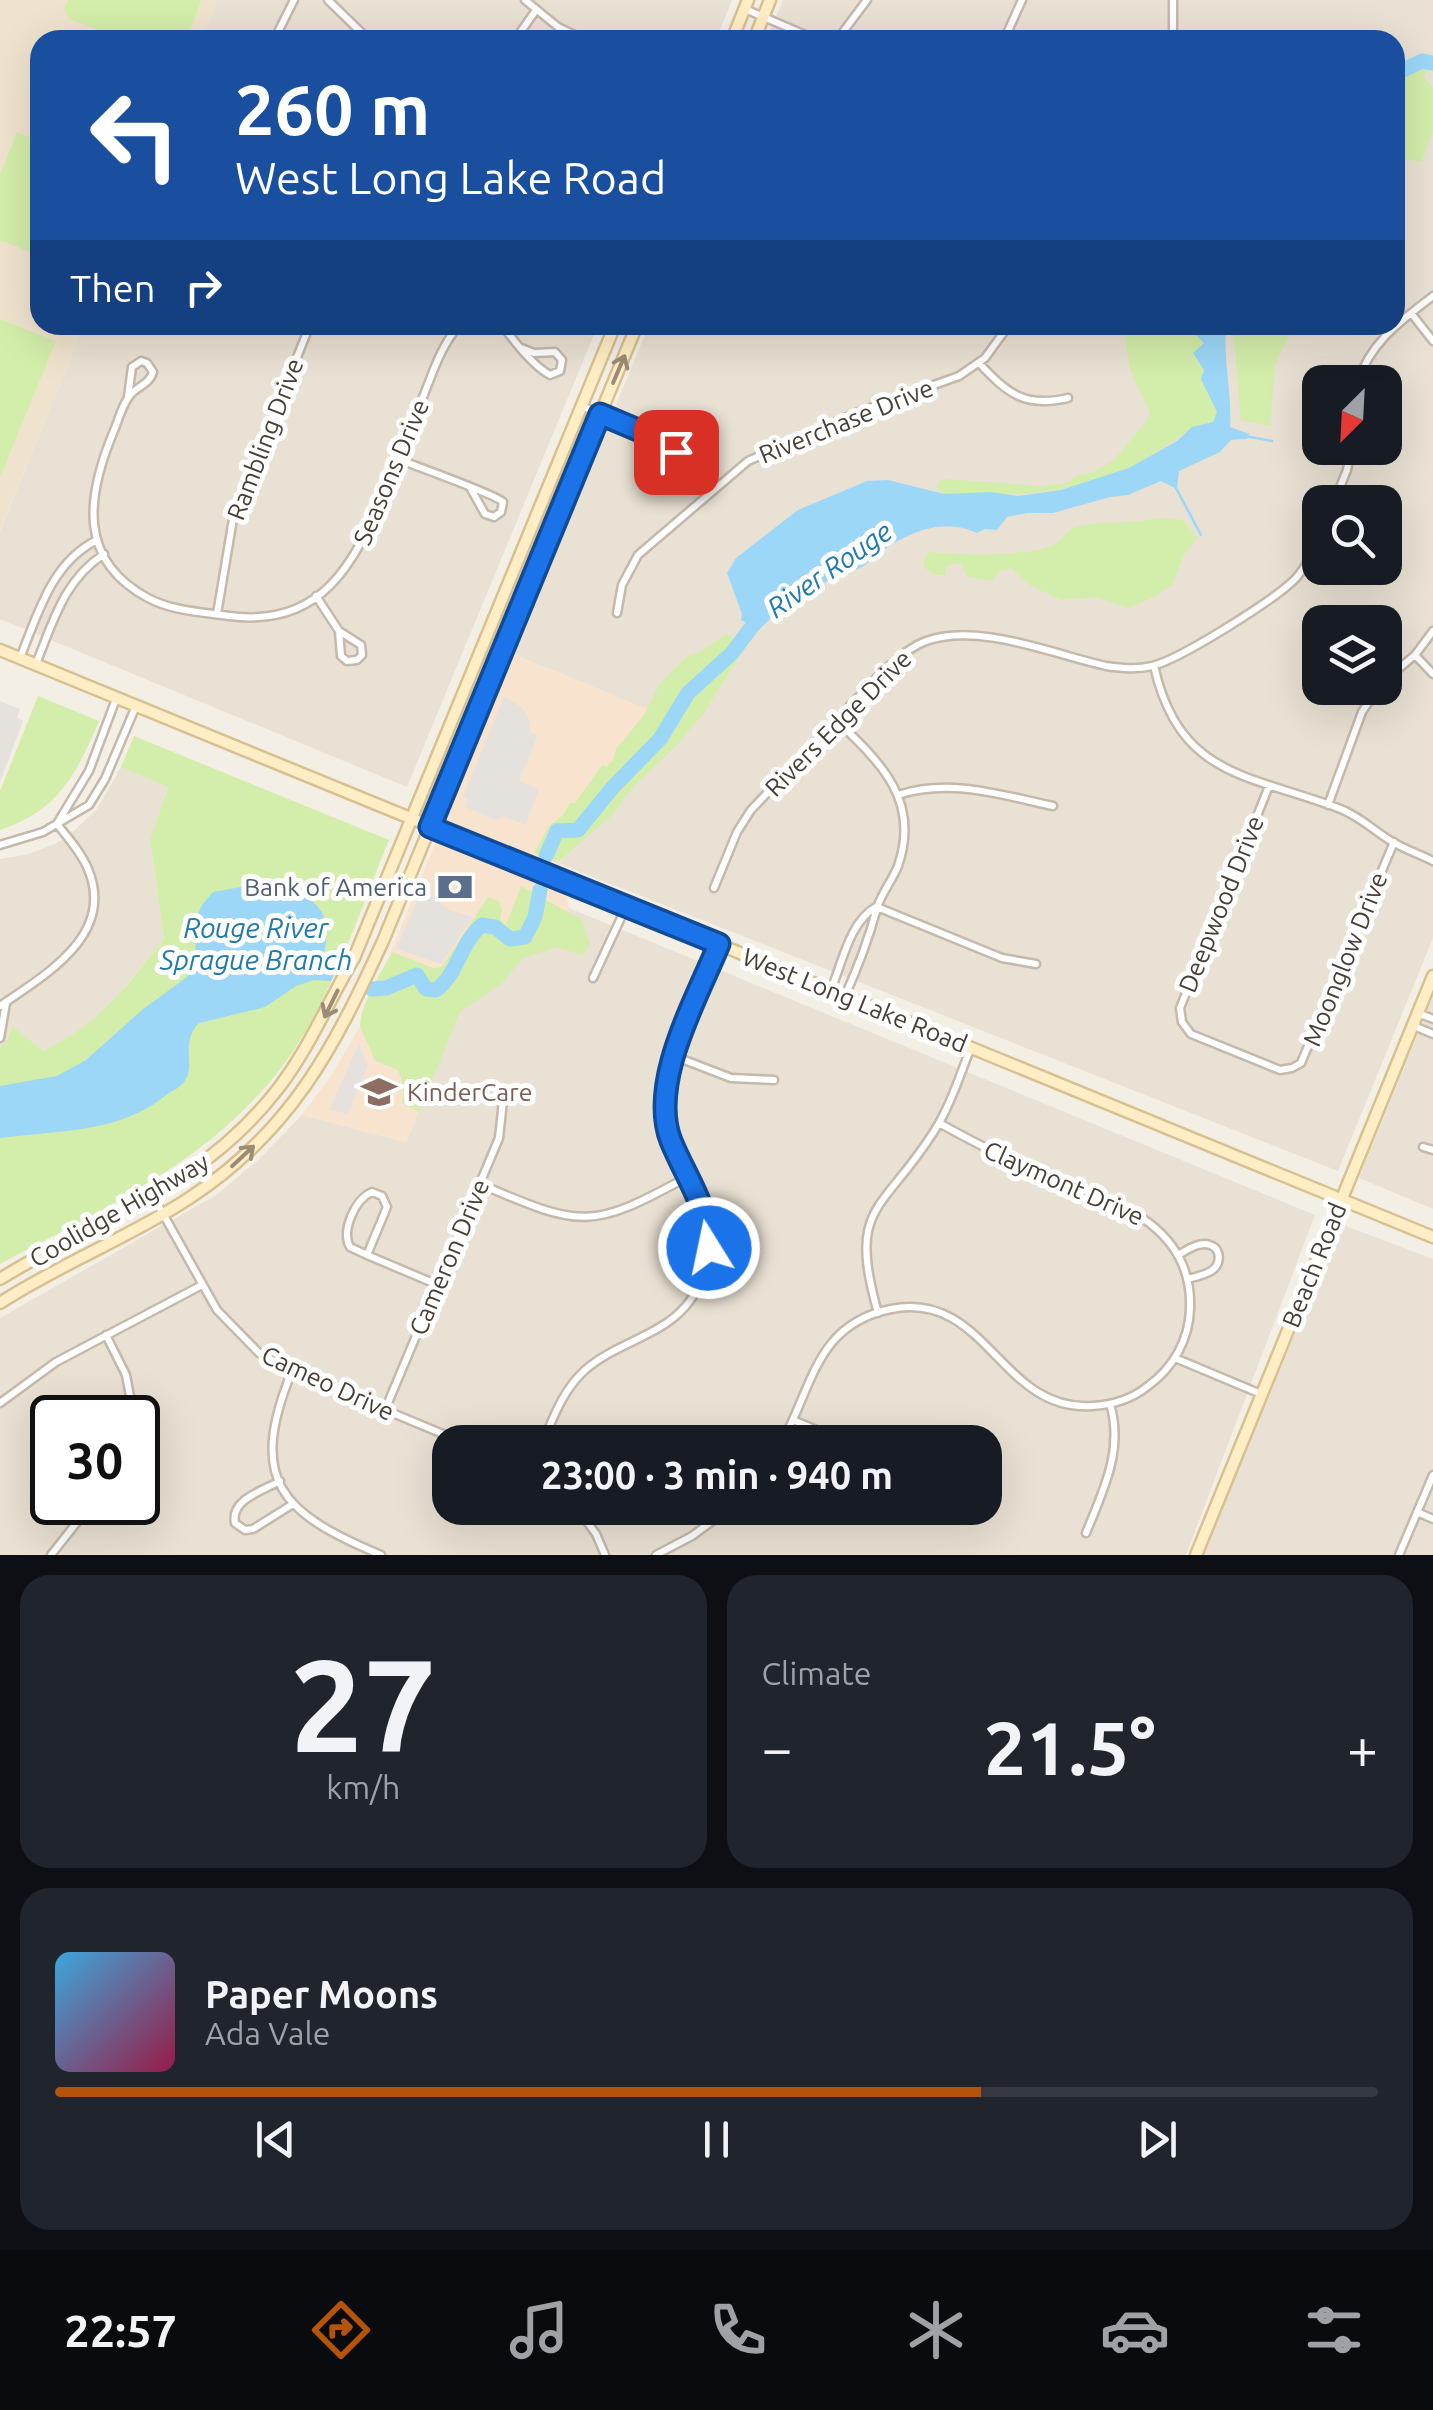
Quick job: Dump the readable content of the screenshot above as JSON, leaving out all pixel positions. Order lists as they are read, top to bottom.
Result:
{
  "streets": {
    "main road": ["West Long Lake Road", "Coolidge Highway", "Beach Road"],
    "street": [
      "Riverchase Drive",
      "Rambling Drive",
      "Seasons Drive",
      "Rivers Edge Drive",
      "Deepwood Drive",
      "Moonglow Drive",
      "Claymont Drive",
      "Cameron Drive",
      "Cameo Drive"
    ]
  },
  "crossings": [
    ["Rambling Drive", "Seasons Drive"],
    ["Deepwood Drive", "Moonglow Drive"],
    ["West Long Lake Road", "Coolidge Highway"],
    ["West Long Lake Road", "Beach Road"],
    ["Coolidge Highway", "Cameo Drive"],
    ["Cameron Drive", "Cameo Drive"]
  ],
  "water": ["River Rouge", "Rouge River Sprague Branch"],
  "places": {
    "bank": ["Bank of America"],
    "school or university": ["KinderCare"]
  },
  "north": "bottom left",
  "page": {
    "turn": ["260 m", "West Long Lake Road"],
    "then": "Then",
    "limit": "30",
    "trip": "23:00 · 3 min · 940 m",
    "tile": [
      ["27", "km/h"],
      "Climate"
    ],
    "heat": ["−", "21.5°", "+"],
    "song": ["Paper Moons", "Ada Vale"],
    "tabs": "22:57"
  }
}
